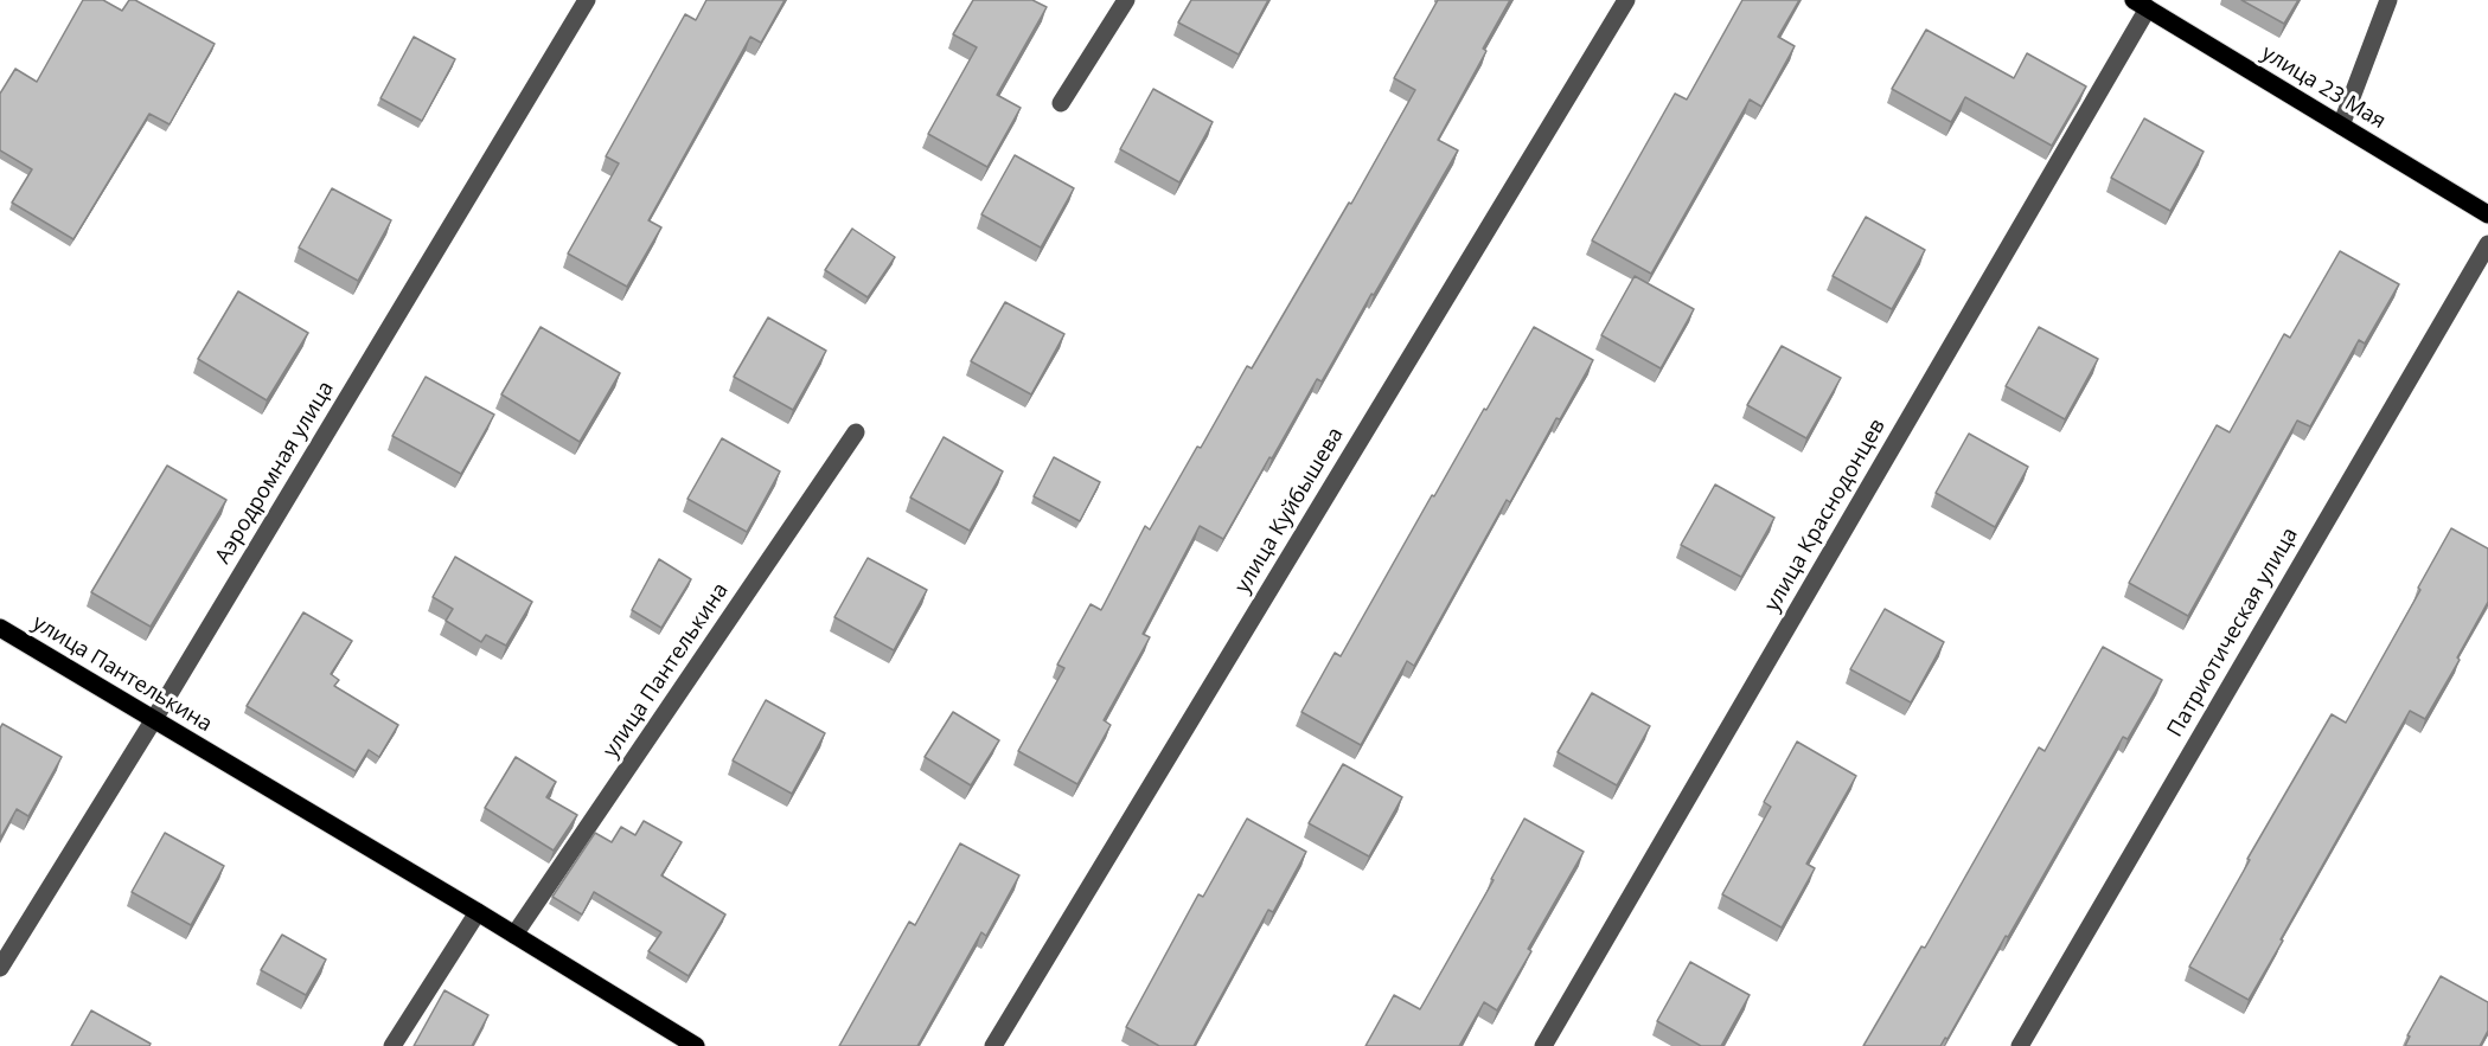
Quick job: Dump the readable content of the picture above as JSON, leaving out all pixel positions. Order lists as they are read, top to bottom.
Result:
{
  "streets": {
    "main road": ["улица 23 Мая", "улица Пантелькина"],
    "street": [
      "Аэродромная улица",
      "улица Куйбышева",
      "улица Краснодонцев",
      "Патриотическая улица"
    ]
  },
  "crossings": [
    ["улица 23 Мая", "улица Краснодонцев"],
    ["Аэродромная улица", "улица Пантелькина"]
  ]
}
